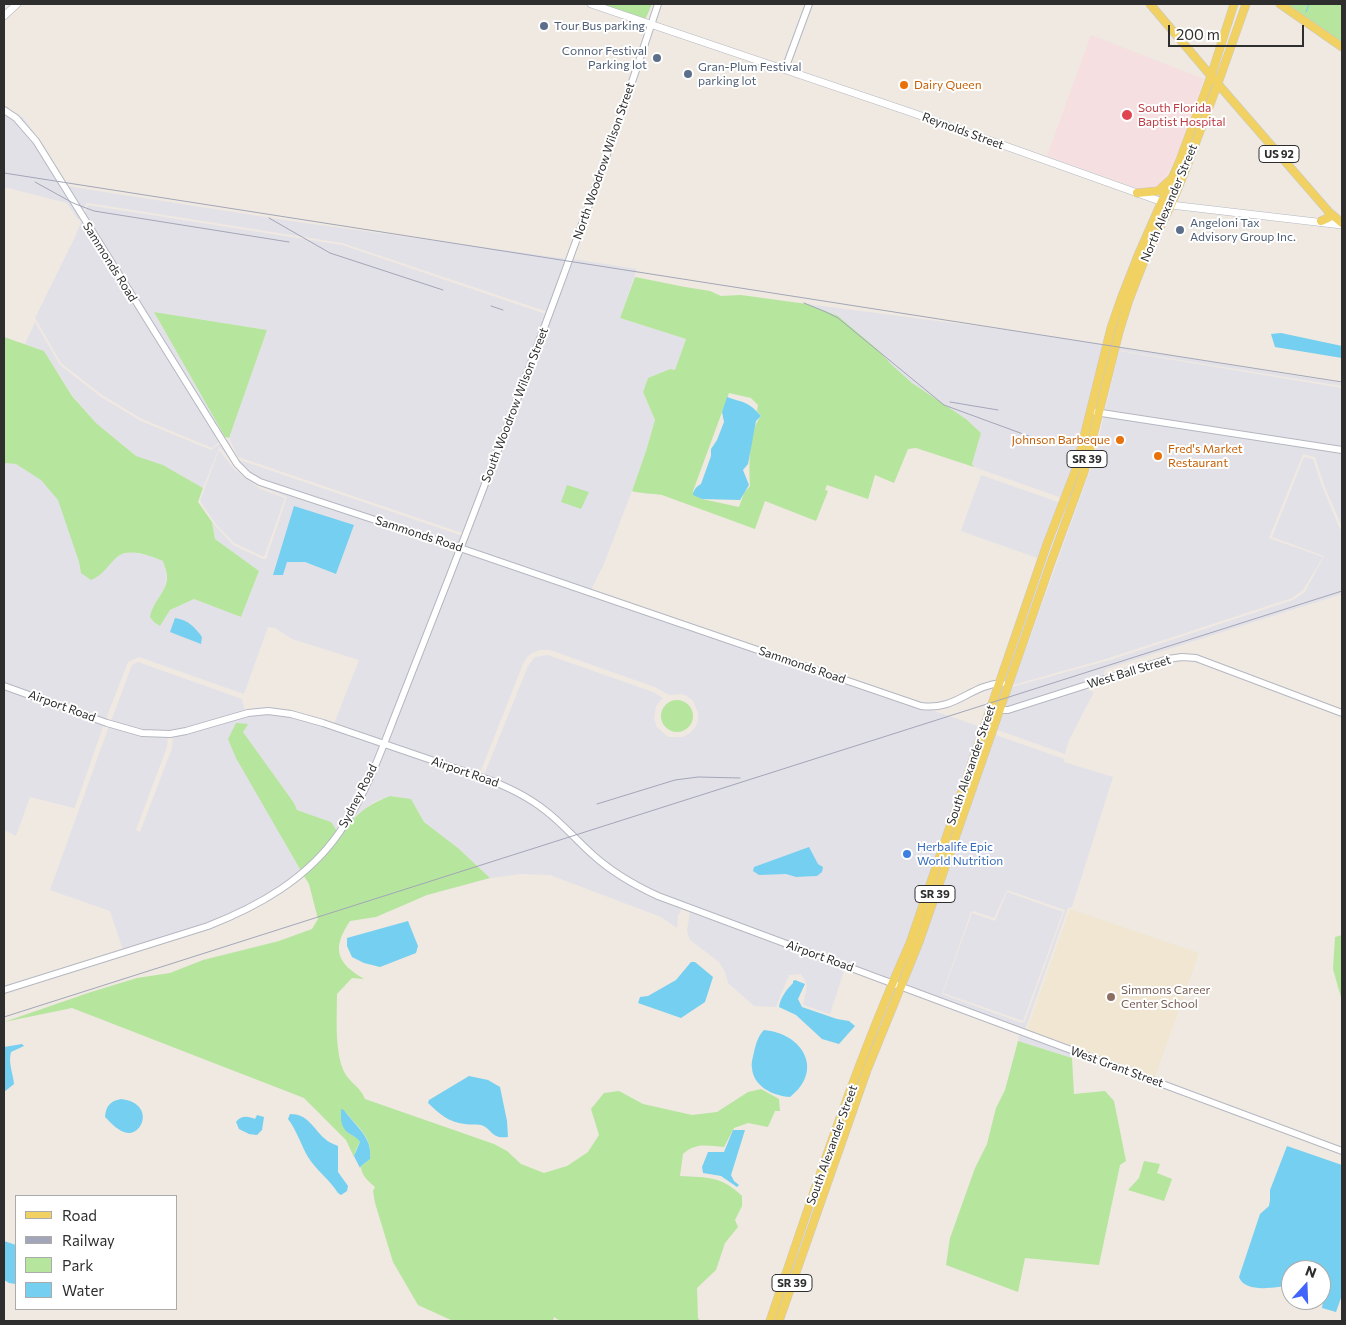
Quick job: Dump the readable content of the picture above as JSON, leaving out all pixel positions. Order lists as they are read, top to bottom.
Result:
{
  "streets": {
    "main road": [
      "Reynolds Street",
      "US 92",
      "North Alexander Street",
      "SR 39",
      "South Alexander Street"
    ],
    "street": [
      "North Woodrow Wilson Street",
      "Sammonds Road",
      "South Woodrow Wilson Street",
      "West Ball Street",
      "Airport Road",
      "Sydney Road",
      "West Grant Street"
    ]
  },
  "crossings": [
    ["Reynolds Street", "US 92"],
    ["Reynolds Street", "North Woodrow Wilson Street"],
    ["Reynolds Street", "North Alexander Street"],
    ["US 92", "North Alexander Street"],
    ["North Woodrow Wilson Street", "South Woodrow Wilson Street"],
    ["North Alexander Street", "South Alexander Street"],
    ["Sammonds Road", "South Woodrow Wilson Street"],
    ["Sammonds Road", "South Alexander Street"],
    ["Sammonds Road", "Sydney Road"],
    ["South Woodrow Wilson Street", "Sydney Road"],
    ["West Ball Street", "South Alexander Street"],
    ["Airport Road", "South Alexander Street"],
    ["Airport Road", "Sydney Road"],
    ["Airport Road", "West Grant Street"],
    ["South Alexander Street", "West Grant Street"]
  ],
  "places": [
    "Tour Bus parking",
    "Connor Festival Parking lot",
    "Gran-Plum Festival parking lot",
    "Dairy Queen",
    "South Florida Baptist Hospital",
    "Angeloni Tax Advisory Group Inc.",
    "Johnson Barbeque",
    "Fred's Market Restaurant",
    "Herbalife Epic World Nutrition",
    "Simmons Career Center School"
  ],
  "legend": [
    "Road",
    "Railway",
    "Park",
    "Water"
  ],
  "scale_bar": "200 m",
  "north": "top"
}
